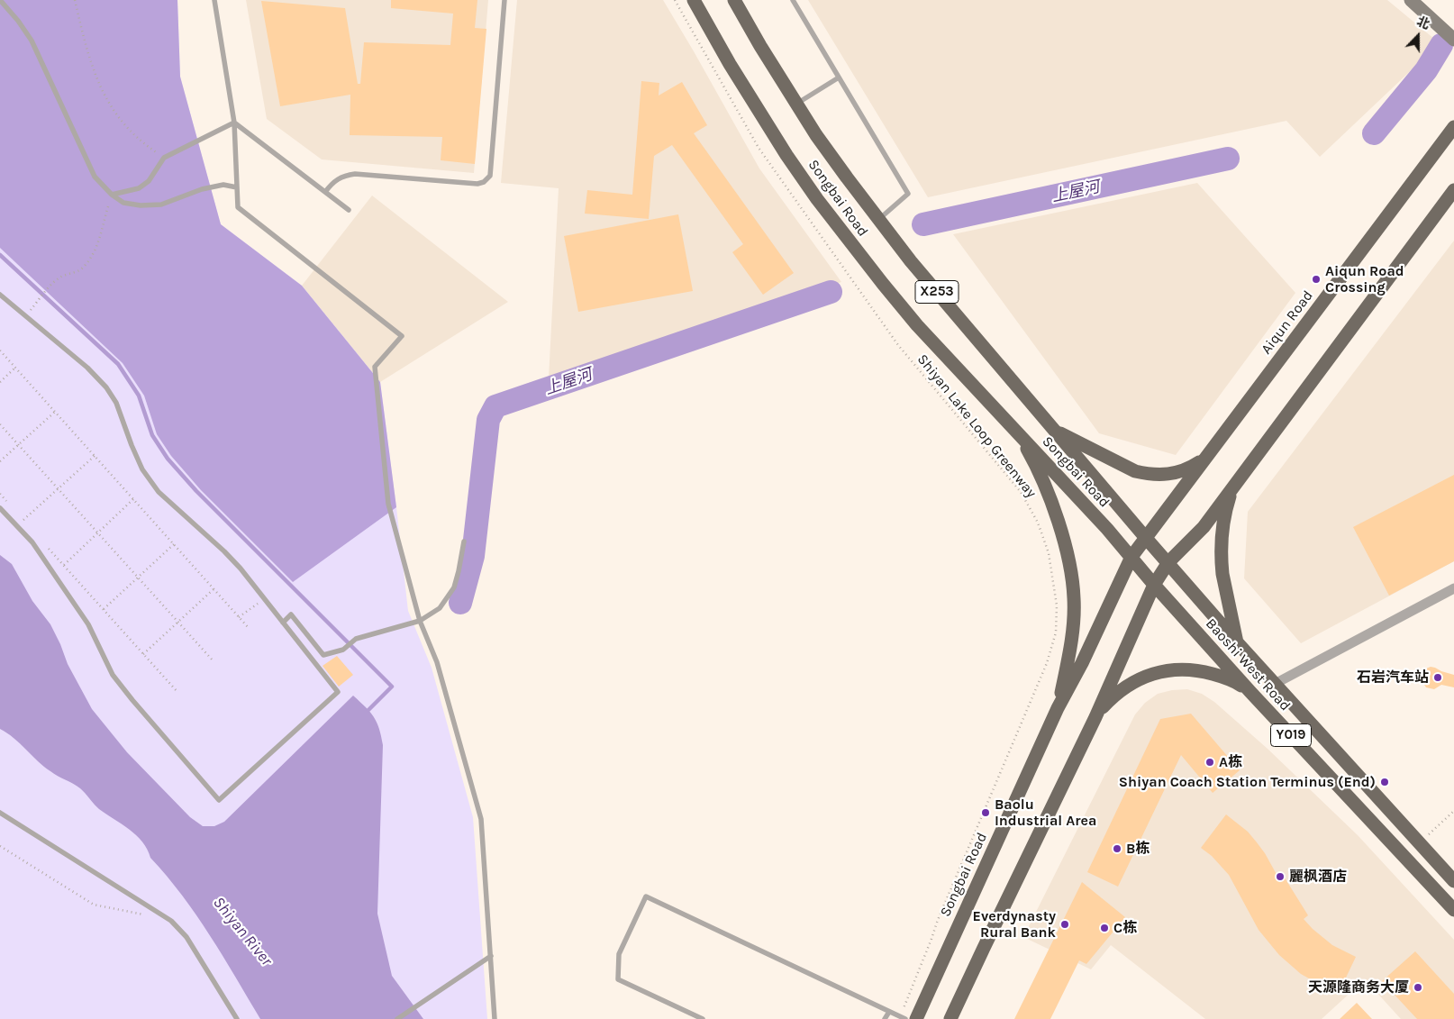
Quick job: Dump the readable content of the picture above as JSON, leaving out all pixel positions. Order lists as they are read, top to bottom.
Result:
{
  "streets": {
    "main road": [
      "Songbai Road",
      "X253",
      "Aiqun Road",
      "Baoshi West Road",
      "Y019"
    ],
    "path": ["Shiyan Lake Loop Greenway"]
  },
  "crossings": [
    ["Songbai Road", "Aiqun Road"],
    ["Songbai Road", "Baoshi West Road"],
    ["Aiqun Road", "Baoshi West Road"]
  ],
  "water": ["上屋河", "Shiyan River"],
  "places": [
    "Aiqun Road Crossing",
    "石岩汽车站",
    "A栋",
    "Shiyan Coach Station Terminus (End)",
    "Baolu Industrial Area",
    "B栋",
    "麗枫酒店",
    "Everdynasty Rural Bank",
    "C栋",
    "天源隆商务大厦"
  ],
  "north": "top"
}
